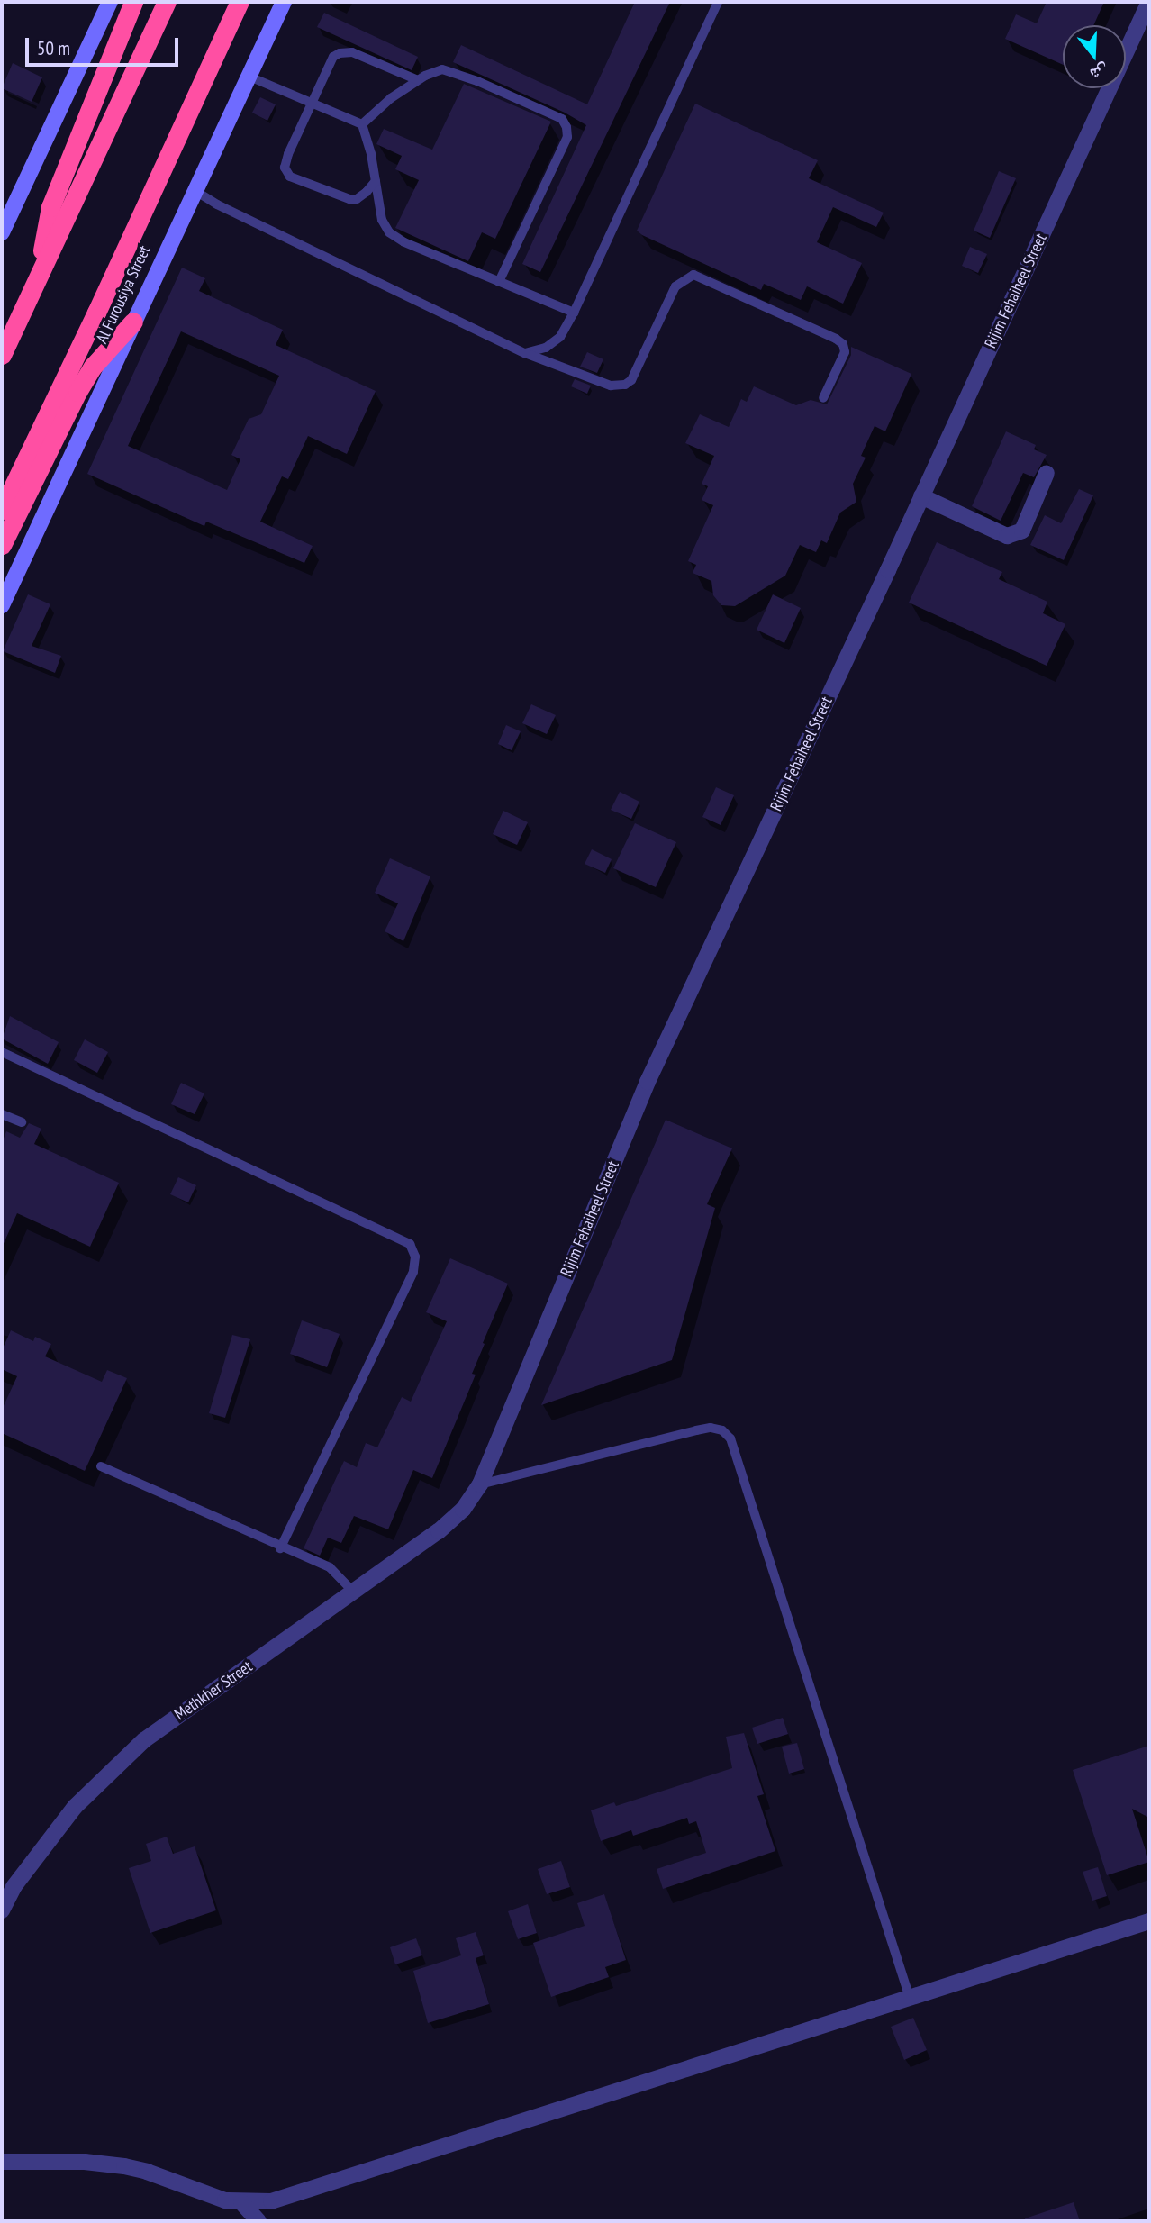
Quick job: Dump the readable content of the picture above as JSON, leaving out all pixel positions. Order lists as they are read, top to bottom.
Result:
{
  "streets": {
    "highway": ["Al Furousiya Street"],
    "street": ["Rijim Fehaiheel Street", "Methkher Street"]
  },
  "crossings": [
    ["Rijim Fehaiheel Street", "Methkher Street"]
  ],
  "scale_bar": "50 m",
  "north": "bottom"
}
